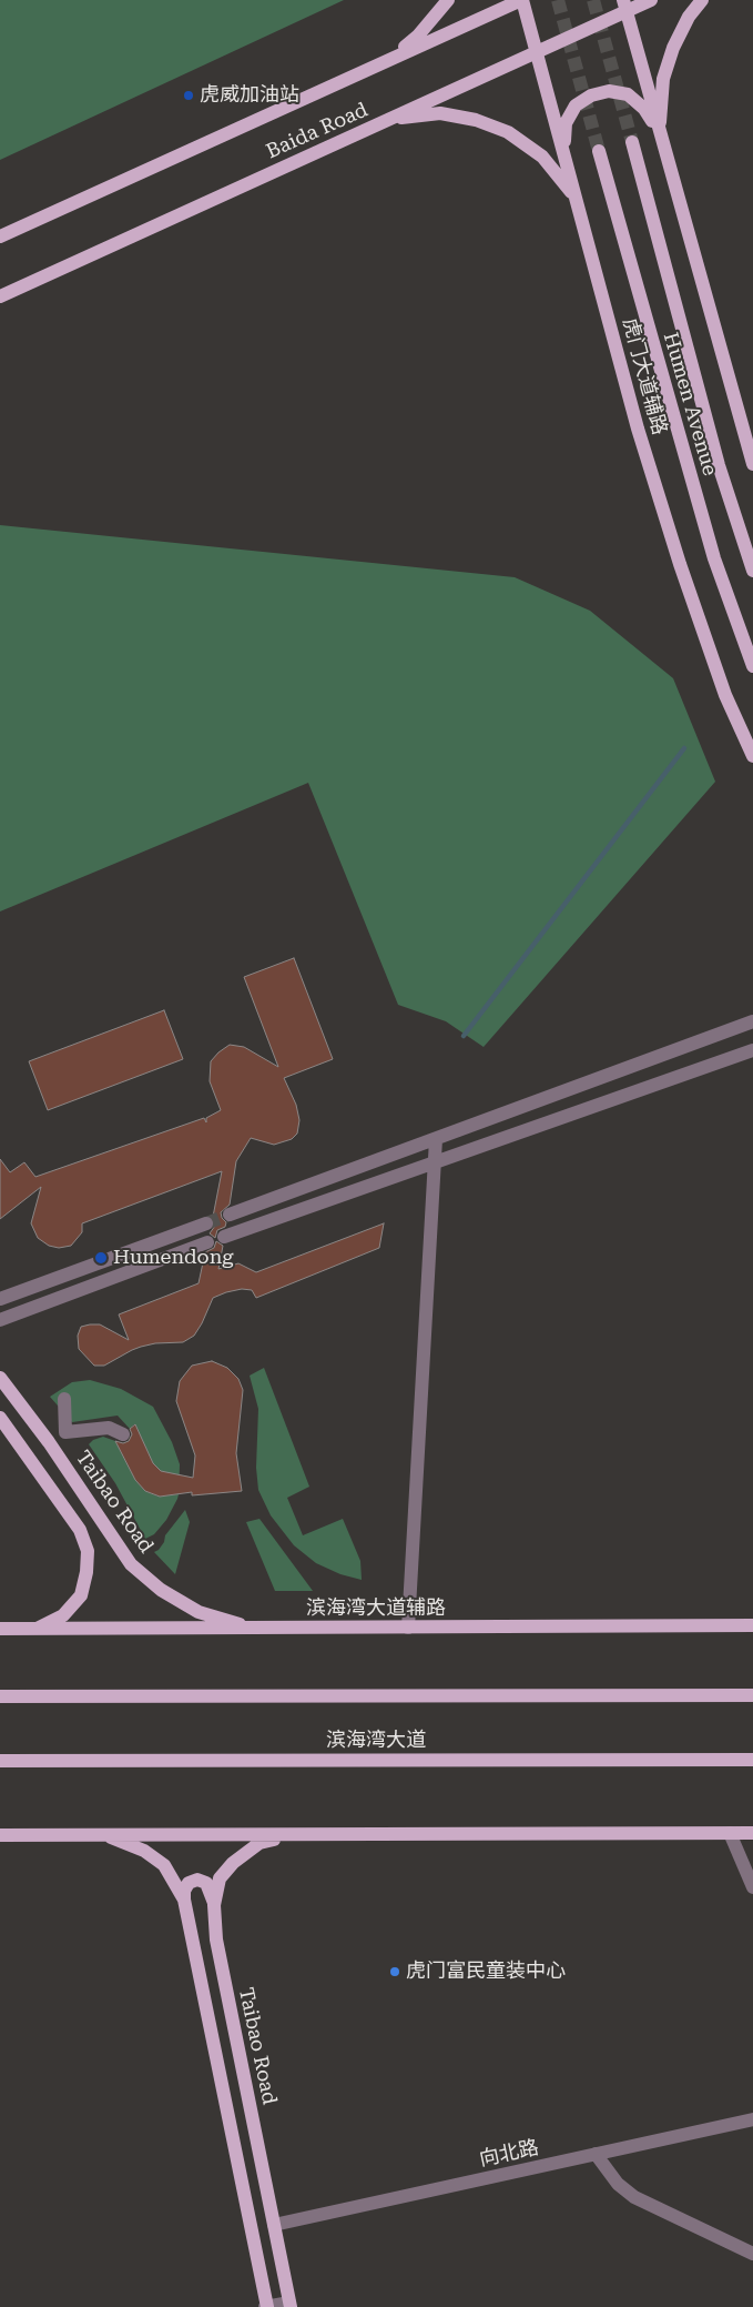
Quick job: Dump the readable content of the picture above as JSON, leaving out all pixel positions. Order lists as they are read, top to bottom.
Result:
{
  "streets": {
    "main road": [
      "Baida Road",
      "虎门大道辅路",
      "Humen Avenue",
      "Taibao Road",
      "滨海湾大道辅路",
      "滨海湾大道"
    ],
    "street": ["向北路"]
  },
  "crossings": [
    ["Baida Road", "虎门大道辅路"],
    ["Taibao Road", "滨海湾大道辅路"],
    ["Taibao Road", "向北路"]
  ],
  "places": ["虎威加油站", "Humendong", "虎门富民童装中心"]
}
